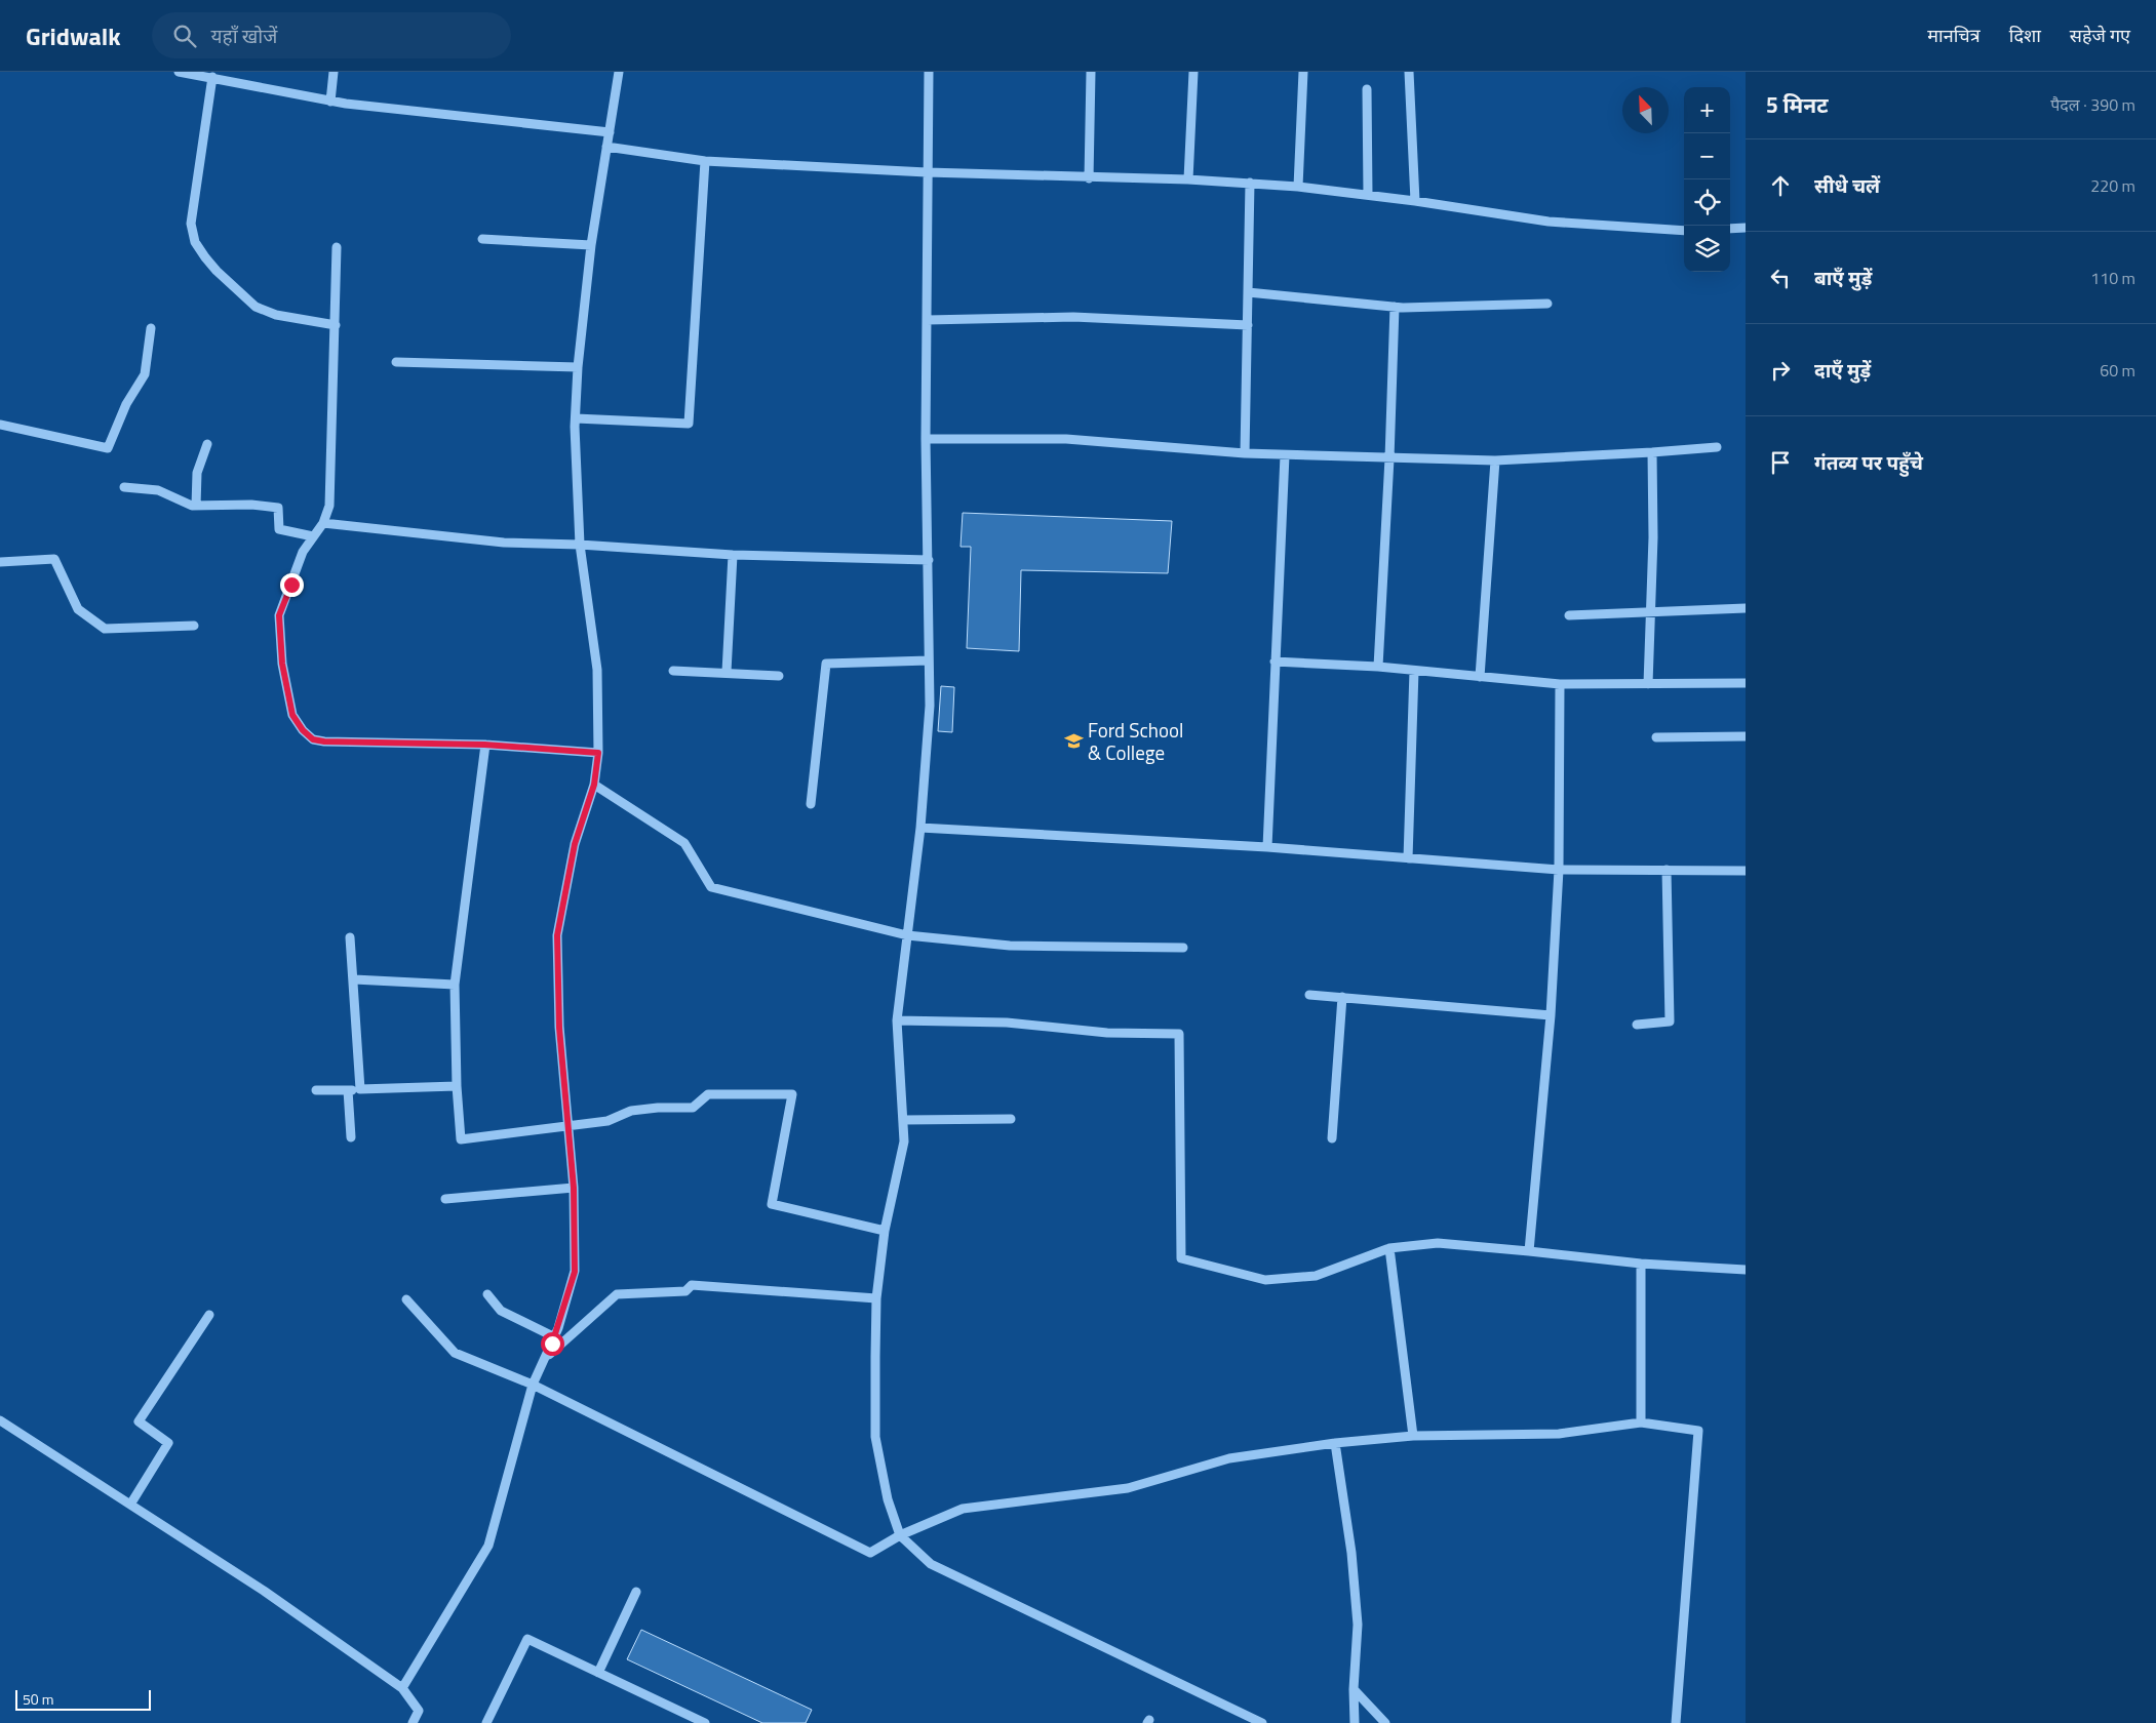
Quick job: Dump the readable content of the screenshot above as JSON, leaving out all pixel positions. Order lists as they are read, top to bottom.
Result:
{
  "places": {
    "school or university": ["Ford School & College"]
  },
  "scale_bar": "50 m",
  "north": "top left",
  "page": {
    "header": "Gridwalk",
    "search": "यहाँ खोजें",
    "nav": ["मानचित्र", "दिशा", "सहेजे गए"],
    "heading": ["5 मिनट", "पैदल · 390 m"],
    "map_buttons": ["+", "−"],
    "list": [
      ["सीधे चलें", "220 m"],
      ["बाएँ मुड़ें", "110 m"],
      ["दाएँ मुड़ें", "60 m"],
      "गंतव्य पर पहुँचे"
    ],
    "scale": "50 m"
  }
}
